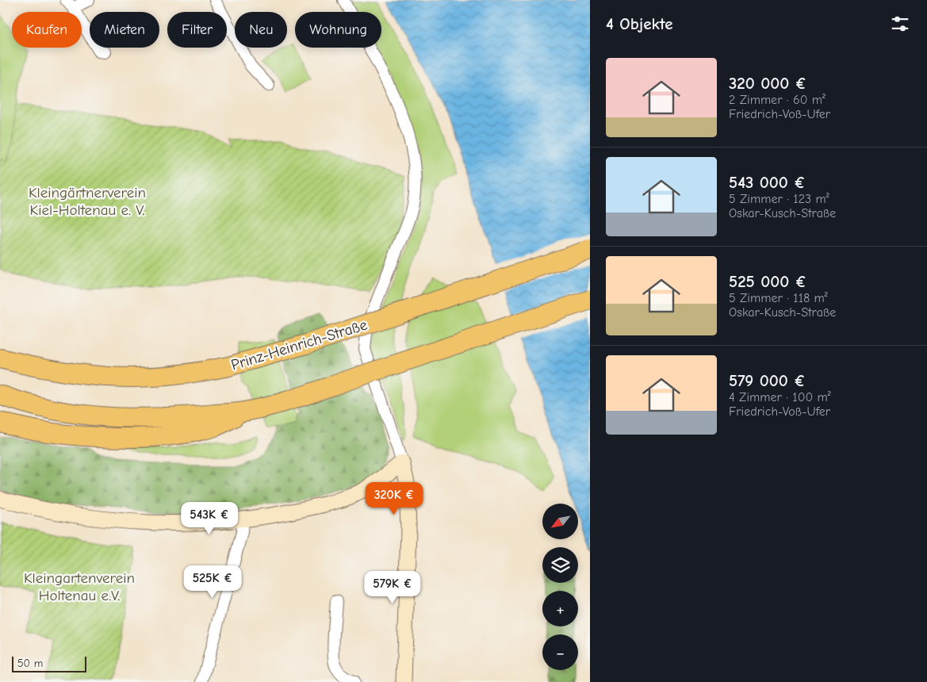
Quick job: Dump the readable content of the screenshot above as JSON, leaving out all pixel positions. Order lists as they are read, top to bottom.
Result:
{
  "streets": {
    "highway": ["Prinz-Heinrich-Straße"]
  },
  "parks": ["Kleingärtnerverein Kiel-Holtenau e. V.", "Kleingartenverein Holtenau e.V."],
  "scale_bar": "50 m",
  "north": "bottom left",
  "page": {
    "heading": "4 Objekte",
    "chip": [
      "Kaufen",
      "Mieten",
      "Filter",
      "Neu",
      "Wohnung"
    ],
    "list": [
      {
        "name": "320 000 €",
        "note": "2 Zimmer · 60 m² · Friedrich-Voß-Ufer"
      },
      {
        "name": "543 000 €",
        "note": "5 Zimmer · 123 m² · Oskar-Kusch-Straße"
      },
      {
        "name": "525 000 €",
        "note": "5 Zimmer · 118 m² · Oskar-Kusch-Straße"
      },
      {
        "name": "579 000 €",
        "note": "4 Zimmer · 100 m² · Friedrich-Voß-Ufer"
      }
    ],
    "price": [
      "320K €",
      "543K €",
      "525K €",
      "579K €"
    ],
    "map_buttons": ["+", "−"],
    "scale": "50 m"
  }
}
